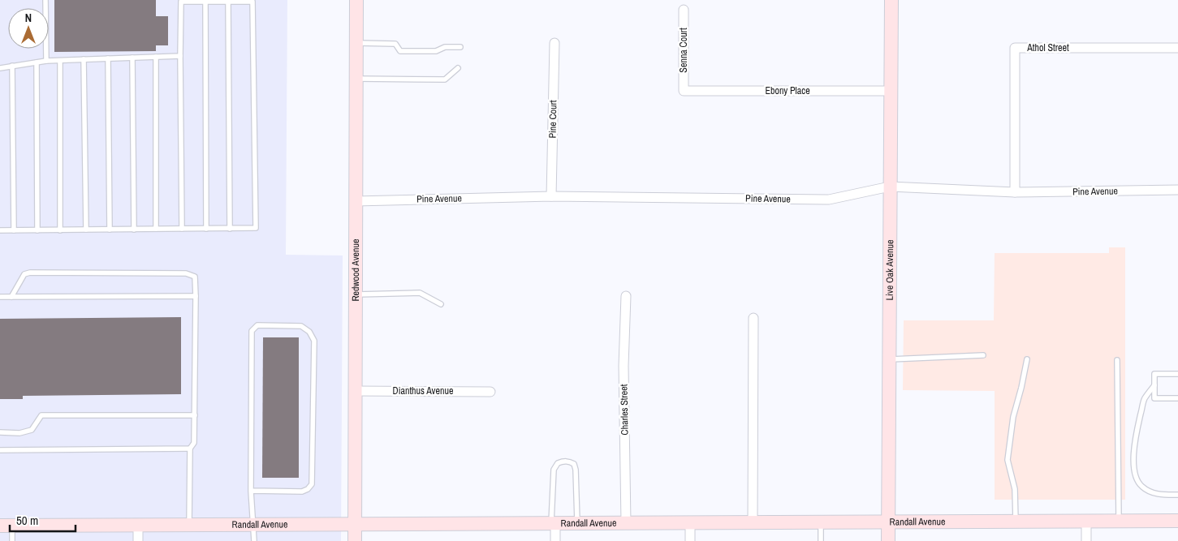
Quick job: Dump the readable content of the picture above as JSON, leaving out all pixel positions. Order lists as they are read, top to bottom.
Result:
{
  "streets": {
    "street": [
      "Athol Street",
      "Senna Court",
      "Ebony Place",
      "Pine Court",
      "Pine Avenue",
      "Live Oak Avenue",
      "Redwood Avenue",
      "Dianthus Avenue",
      "Charles Street",
      "Randall Avenue"
    ]
  },
  "crossings": [
    ["Athol Street", "Pine Avenue"],
    ["Senna Court", "Ebony Place"],
    ["Ebony Place", "Live Oak Avenue"],
    ["Pine Court", "Pine Avenue"],
    ["Pine Avenue", "Live Oak Avenue"],
    ["Pine Avenue", "Redwood Avenue"],
    ["Live Oak Avenue", "Randall Avenue"],
    ["Redwood Avenue", "Dianthus Avenue"],
    ["Redwood Avenue", "Randall Avenue"],
    ["Charles Street", "Randall Avenue"]
  ],
  "scale_bar": "50 m",
  "north": "top"
}
